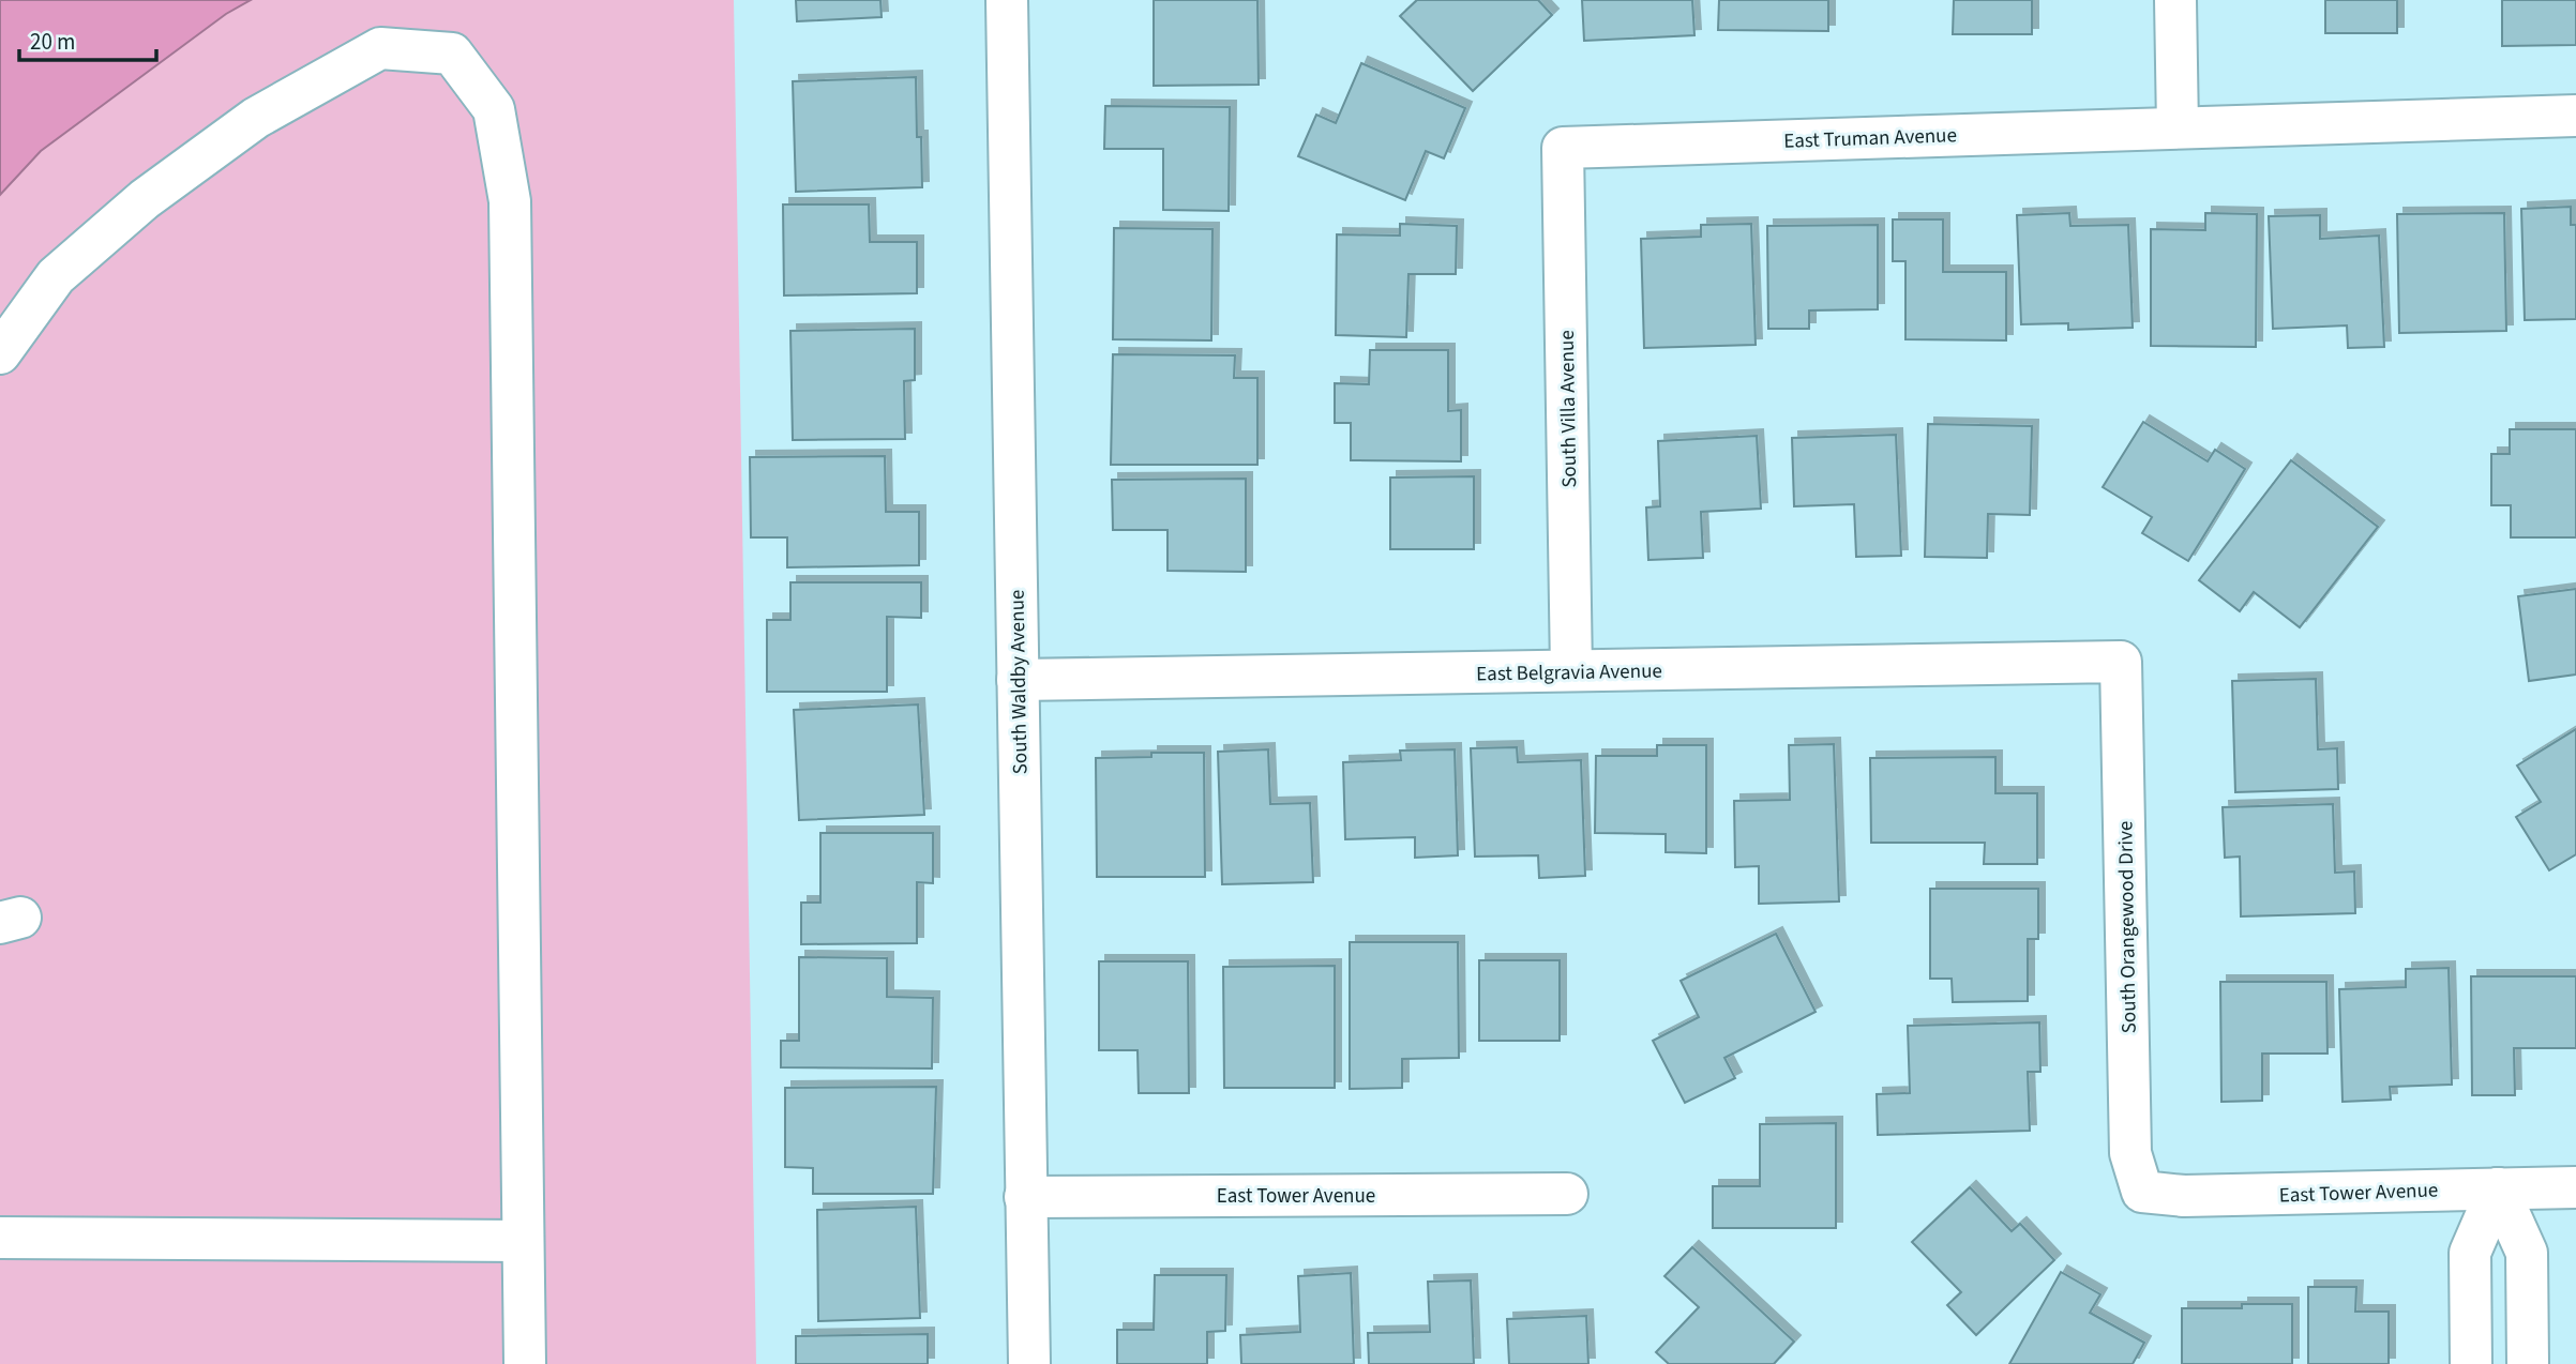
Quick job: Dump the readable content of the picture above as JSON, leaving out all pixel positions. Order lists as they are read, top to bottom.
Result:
{
  "streets": {
    "street": [
      "East Truman Avenue",
      "South Villa Avenue",
      "East Belgravia Avenue",
      "South Waldby Avenue",
      "South Orangewood Drive",
      "East Tower Avenue"
    ]
  },
  "crossings": [
    ["East Truman Avenue", "South Villa Avenue"],
    ["South Villa Avenue", "East Belgravia Avenue"],
    ["East Belgravia Avenue", "South Waldby Avenue"],
    ["East Belgravia Avenue", "South Orangewood Drive"],
    ["South Waldby Avenue", "East Tower Avenue"],
    ["South Orangewood Drive", "East Tower Avenue"]
  ],
  "scale_bar": "20 m"
}
